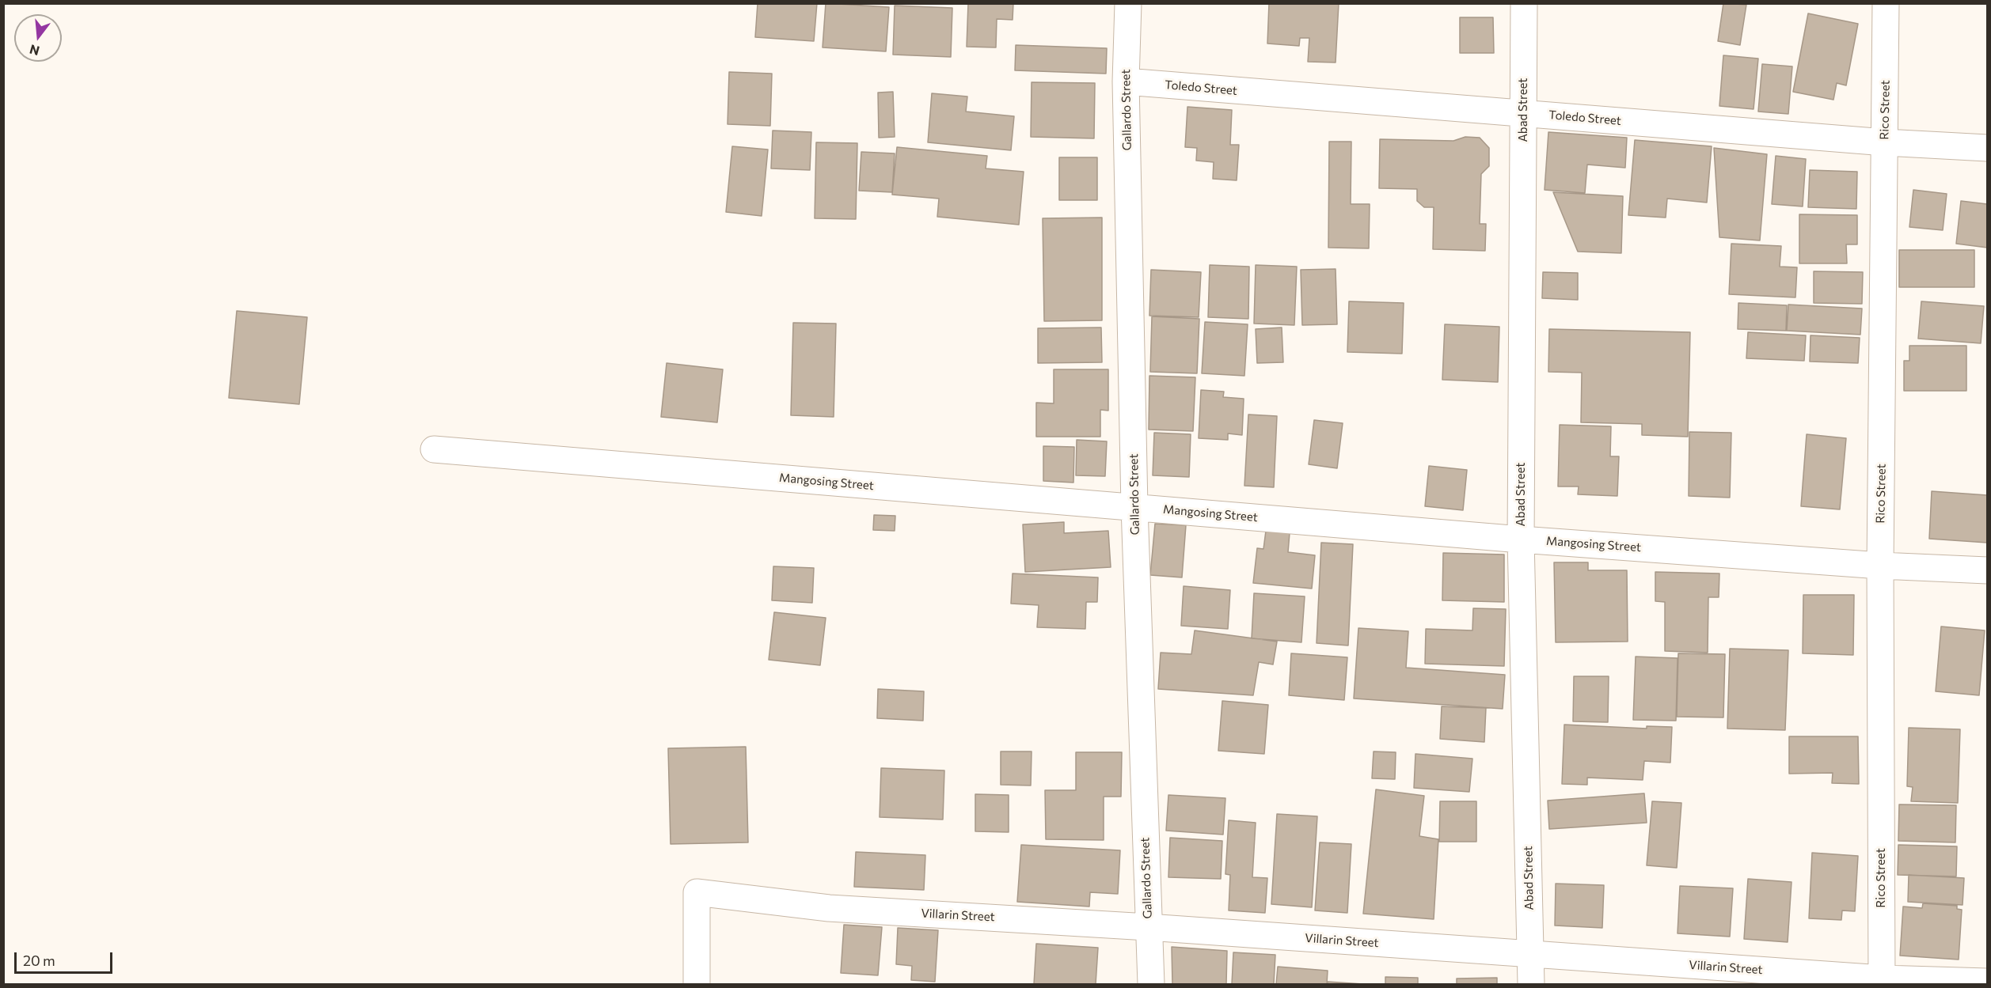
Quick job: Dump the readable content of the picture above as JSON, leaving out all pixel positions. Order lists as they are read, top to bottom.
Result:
{
  "streets": {
    "street": [
      "Toledo Street",
      "Gallardo Street",
      "Abad Street",
      "Rico Street",
      "Mangosing Street",
      "Villarin Street"
    ]
  },
  "crossings": [
    ["Toledo Street", "Gallardo Street"],
    ["Toledo Street", "Abad Street"],
    ["Toledo Street", "Rico Street"],
    ["Gallardo Street", "Mangosing Street"],
    ["Gallardo Street", "Villarin Street"],
    ["Abad Street", "Mangosing Street"],
    ["Abad Street", "Villarin Street"],
    ["Rico Street", "Mangosing Street"],
    ["Rico Street", "Villarin Street"]
  ],
  "scale_bar": "20 m",
  "north": "bottom"
}
